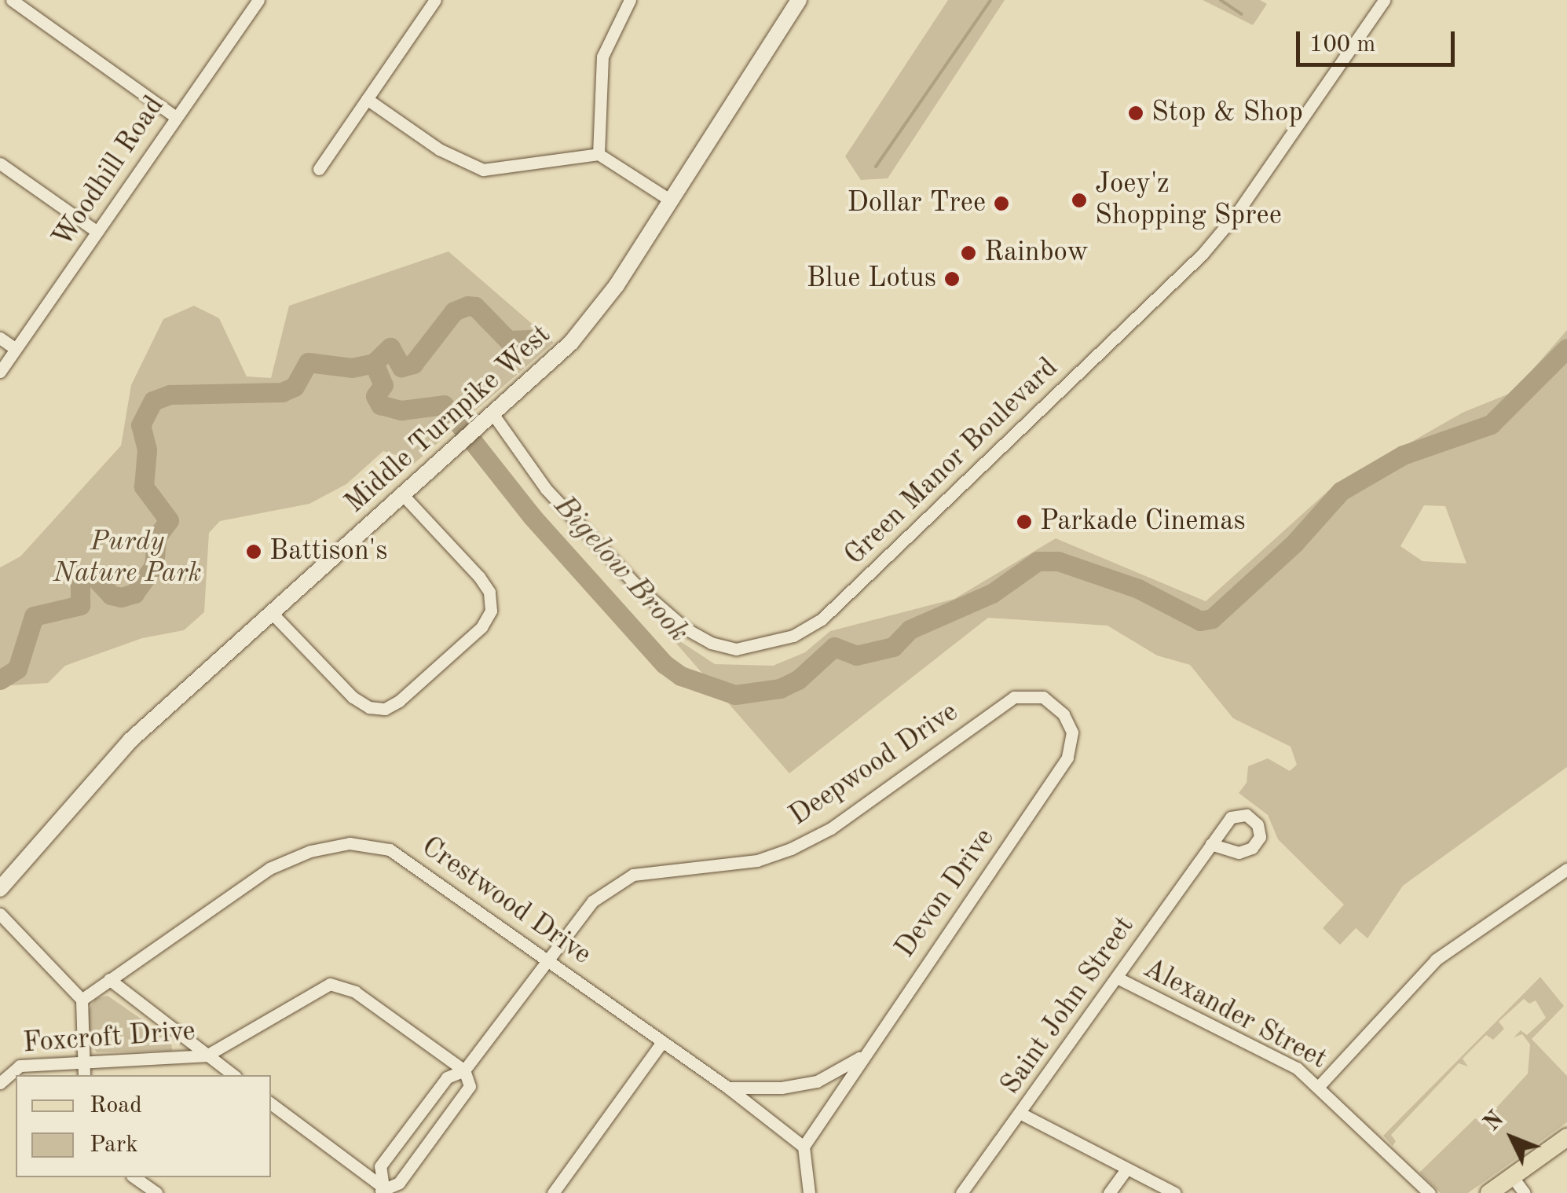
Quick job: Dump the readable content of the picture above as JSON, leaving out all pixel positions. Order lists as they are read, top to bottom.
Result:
{
  "streets": {
    "main road": ["Middle Turnpike West"],
    "street": [
      "Woodhill Road",
      "Green Manor Boulevard",
      "Deepwood Drive",
      "Devon Drive",
      "Crestwood Drive",
      "Saint John Street",
      "Alexander Street",
      "Foxcroft Drive"
    ]
  },
  "crossings": [
    ["Middle Turnpike West", "Green Manor Boulevard"],
    ["Deepwood Drive", "Devon Drive"],
    ["Deepwood Drive", "Crestwood Drive"],
    ["Deepwood Drive", "Foxcroft Drive"],
    ["Devon Drive", "Crestwood Drive"],
    ["Saint John Street", "Alexander Street"]
  ],
  "water": ["Bigelow Brook"],
  "parks": ["Purdy Nature Park"],
  "places": [
    "Stop & Shop",
    "Joey'z Shopping Spree",
    "Dollar Tree",
    "Rainbow",
    "Blue Lotus",
    "Parkade Cinemas",
    "Battison's"
  ],
  "legend": ["Road", "Park"],
  "scale_bar": "100 m",
  "north": "top left"
}
